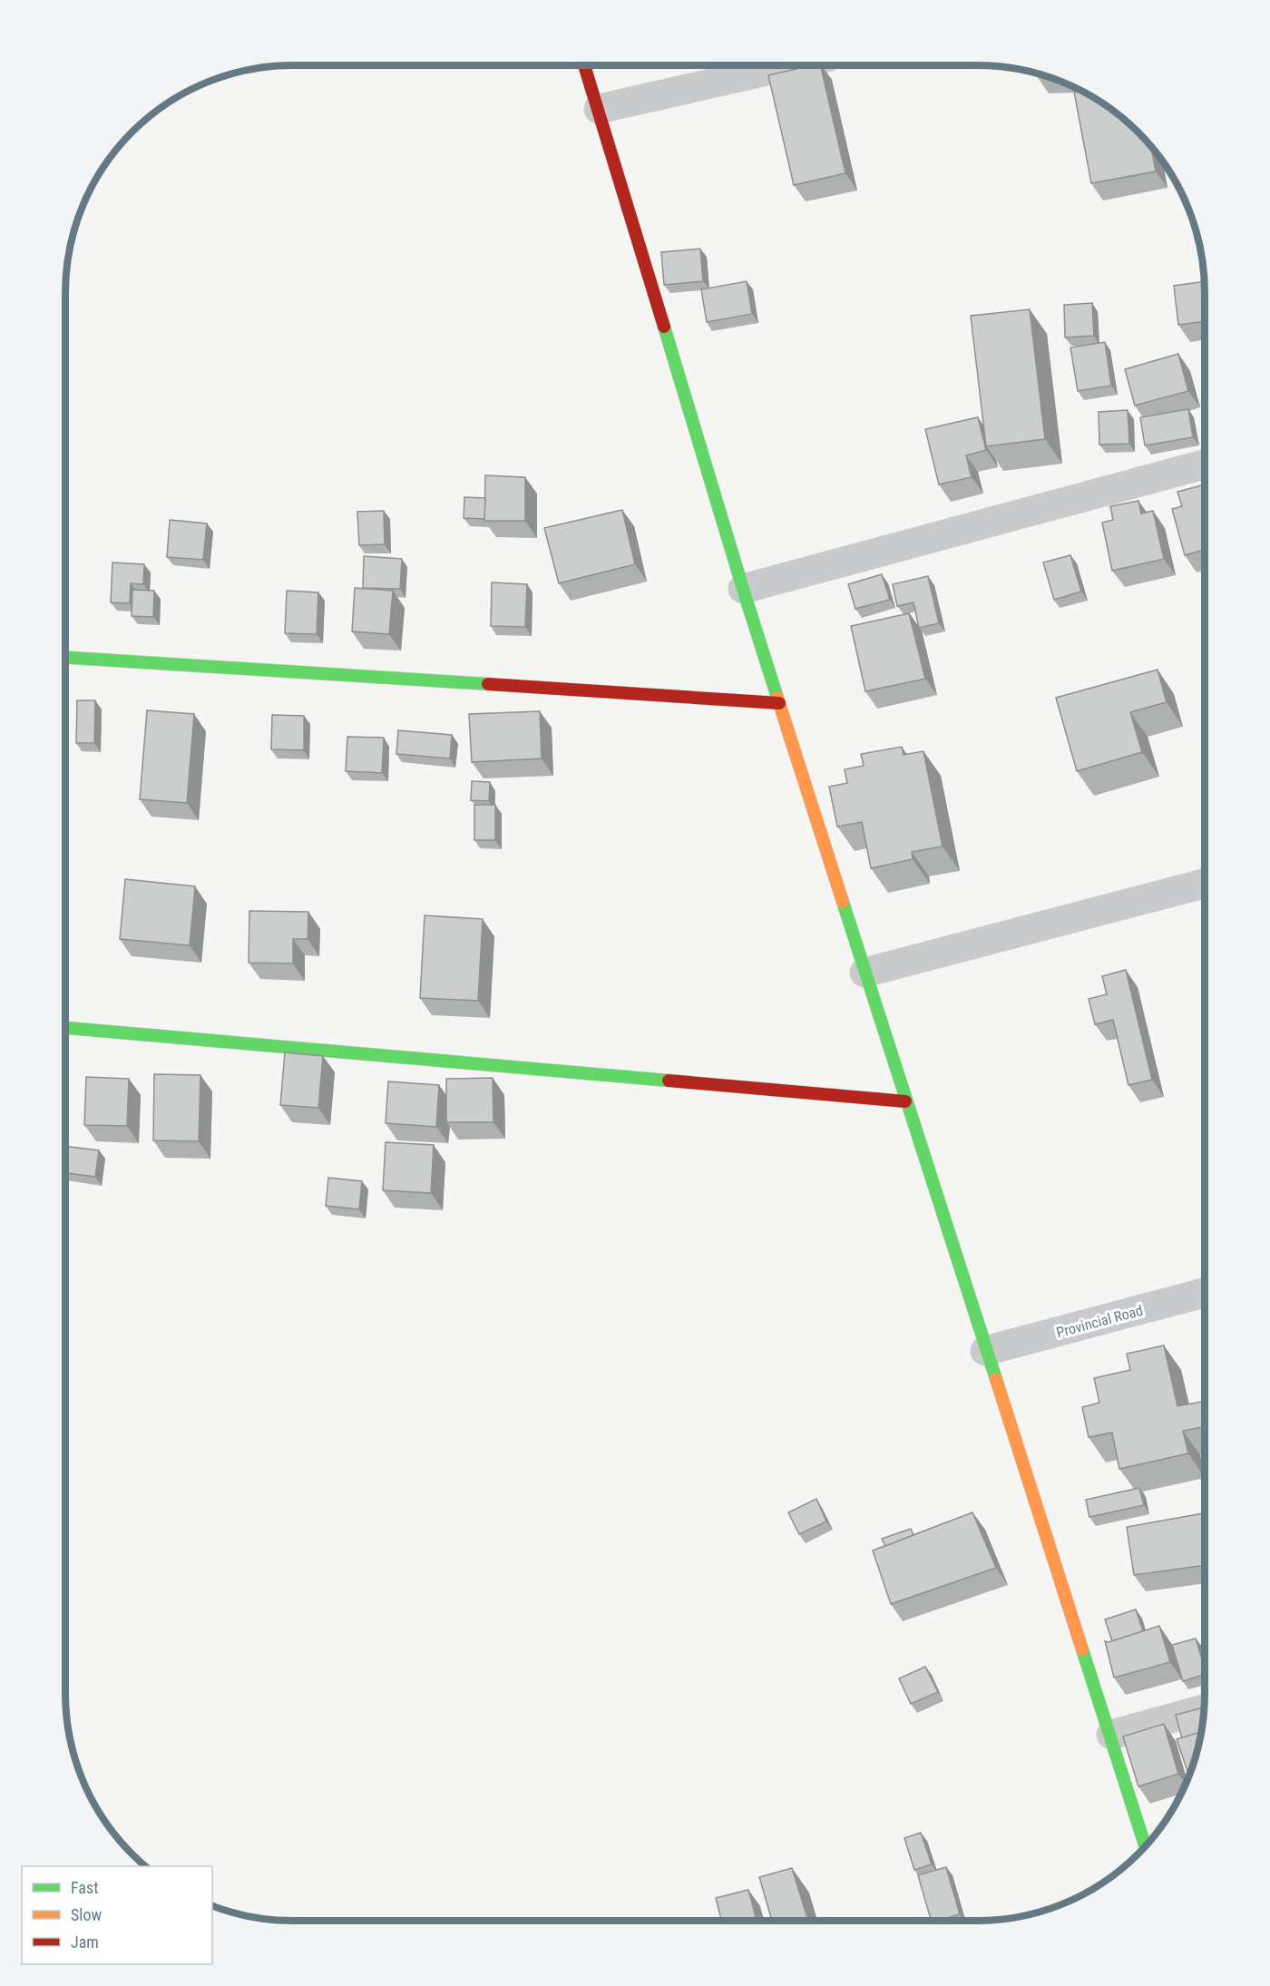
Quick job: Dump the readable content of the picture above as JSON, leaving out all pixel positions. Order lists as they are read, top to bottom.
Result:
{
  "streets": {
    "street": ["Provincial Road"]
  },
  "legend": ["Fast", "Slow", "Jam"]
}
